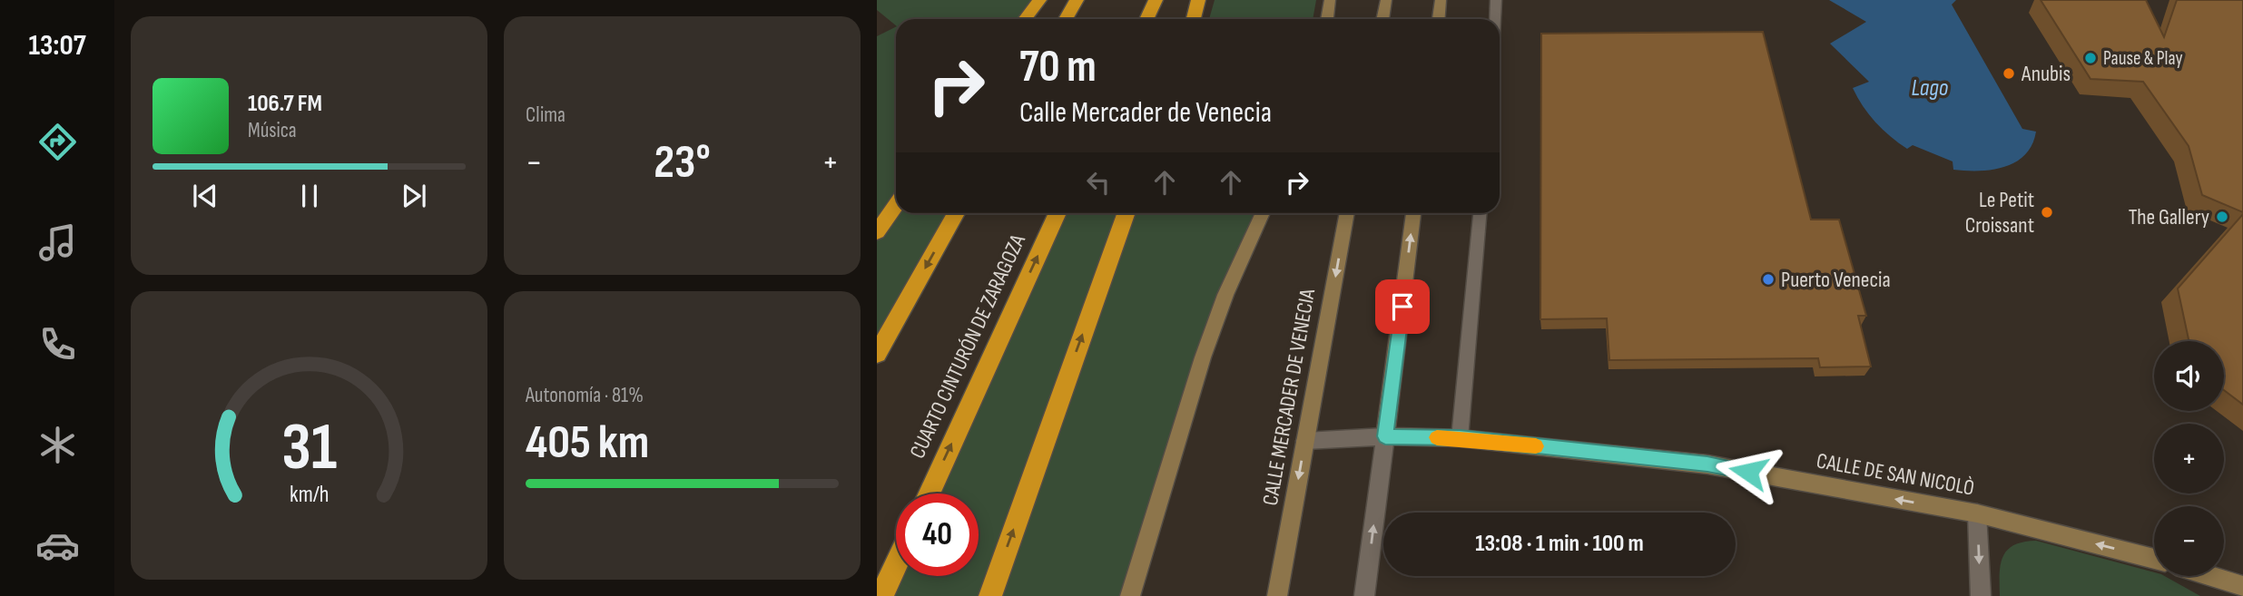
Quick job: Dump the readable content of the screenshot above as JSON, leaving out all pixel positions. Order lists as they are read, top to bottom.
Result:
{
  "streets": {
    "highway": ["CUARTO CINTURÓN DE ZARAGOZA"],
    "street": ["CALLE MERCADER DE VENECIA", "CALLE DE SAN NICOLÒ"]
  },
  "one_way": ["CALLE DE SAN NICOLÒ"],
  "water": ["Lago"],
  "places": [
    "Pause & Play",
    "Anubis",
    "Le Petit Croissant",
    "The Gallery",
    "Puerto Venecia"
  ],
  "page": {
    "tabs": "13:07",
    "tile": [
      "Clima",
      ["Autonomía · 81%", "405 km"]
    ],
    "turn": ["70 m", "Calle Mercader de Venecia"],
    "song": ["106.7 FM", "Música"],
    "heat": ["−", "23°", "+"],
    "map_buttons": ["+", "−"],
    "limit": "40",
    "trip": "13:08 · 1 min · 100 m",
    "gauge": ["31", "km/h"]
  }
}
